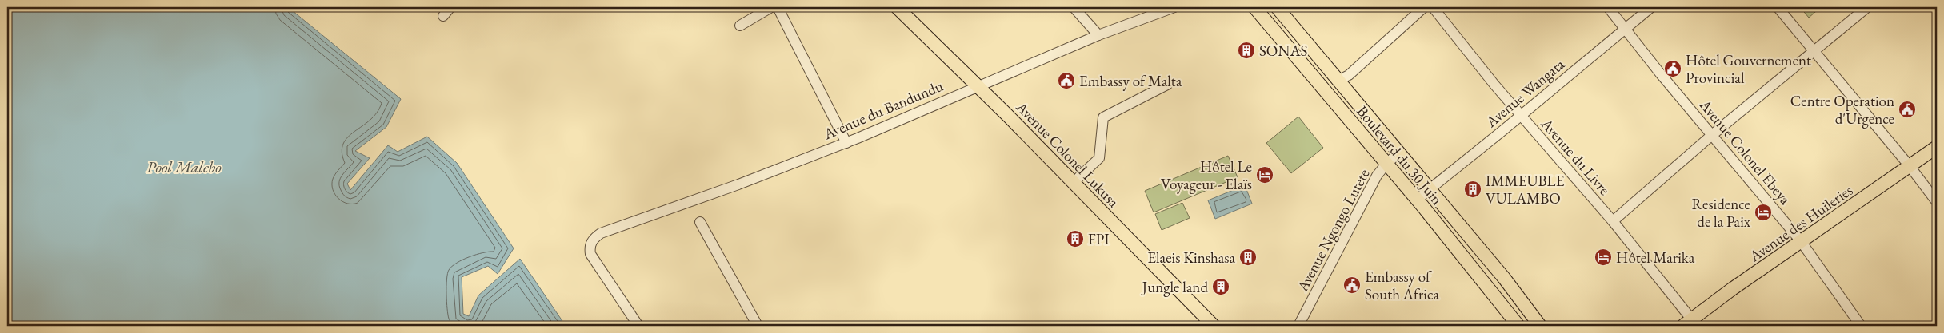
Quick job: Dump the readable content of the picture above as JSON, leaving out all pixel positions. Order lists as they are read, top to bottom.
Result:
{
  "streets": {
    "main road": ["Avenue Colonel Lukusa", "Boulevard du 30 Juin", "Avenue des Huileries"],
    "street": [
      "Avenue Wangata",
      "Avenue du Bandundu",
      "Avenue Colonel Ebeya",
      "Avenue du Livre",
      "Avenue Ngongo Lutete"
    ]
  },
  "crossings": [
    ["Avenue Wangata", "Avenue Colonel Ebeya"],
    ["Avenue Wangata", "Boulevard du 30 Juin"],
    ["Avenue Wangata", "Avenue du Livre"],
    ["Avenue du Bandundu", "Avenue Colonel Lukusa"],
    ["Avenue Colonel Ebeya", "Avenue des Huileries"],
    ["Boulevard du 30 Juin", "Avenue Ngongo Lutete"],
    ["Avenue du Livre", "Avenue des Huileries"]
  ],
  "water": ["Pool Malebo"],
  "places": {
    "building": [
      "SONAS",
      "IMMEUBLE VULAMBO",
      "FPI",
      "Elaeis Kinshasa",
      "Jungle land"
    ],
    "public building": [
      "Hôtel Gouvernement Provincial",
      "Embassy of Malta",
      "Centre Operation d'Urgence",
      "Embassy of South Africa"
    ],
    "hotel": ["Hôtel Le Voyageur - Elaïs", "Residence de la Paix", "Hôtel Marika"]
  }
}
